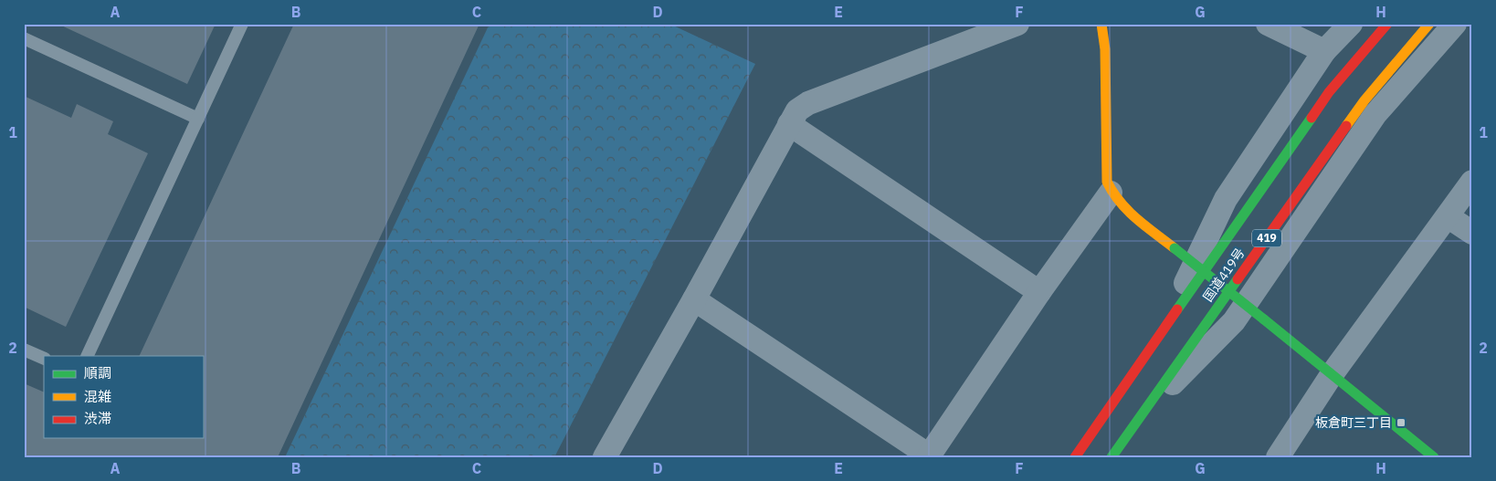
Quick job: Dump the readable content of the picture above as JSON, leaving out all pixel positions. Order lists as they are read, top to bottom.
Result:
{
  "streets": {
    "main road": ["419", "国道419号"]
  },
  "places": {
    "transit": ["板倉町三丁目"]
  },
  "legend": ["順調", "混雑", "渋滞"],
  "grid": {
    "columns": [
      "A",
      "B",
      "C",
      "D",
      "E",
      "F",
      "G",
      "H"
    ],
    "rows": ["1", "2"]
  }
}
